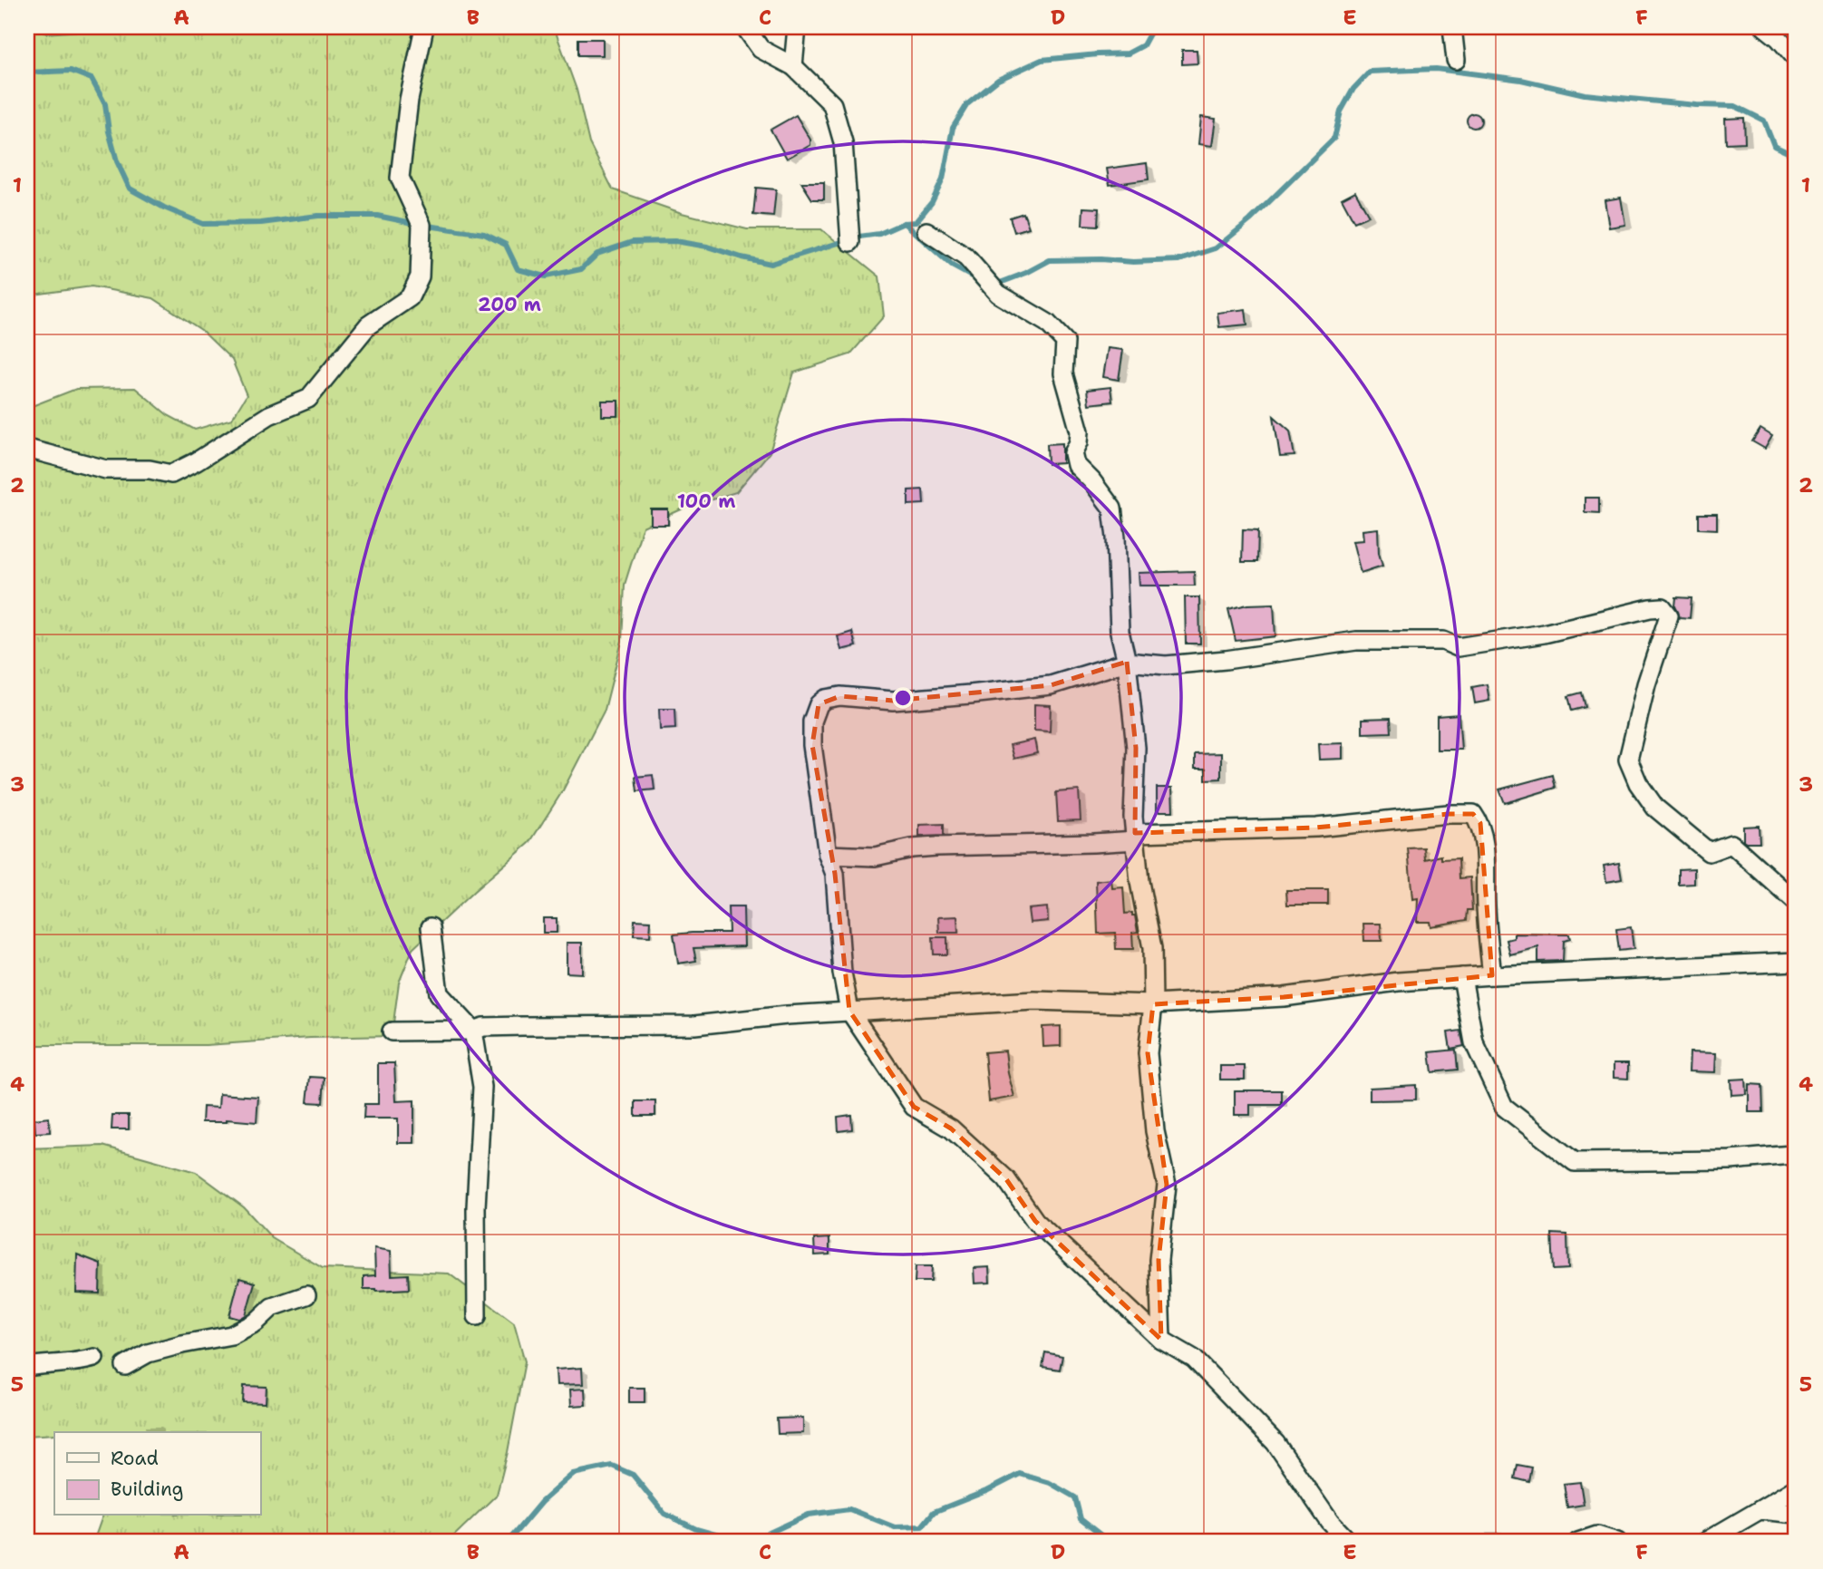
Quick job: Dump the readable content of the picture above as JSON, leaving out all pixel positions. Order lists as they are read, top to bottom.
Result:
{
  "legend": ["Road", "Building"],
  "grid": {
    "columns": [
      "A",
      "B",
      "C",
      "D",
      "E",
      "F"
    ],
    "rows": [
      "1",
      "2",
      "3",
      "4",
      "5"
    ]
  },
  "rings": ["200 m", "100 m"]
}
